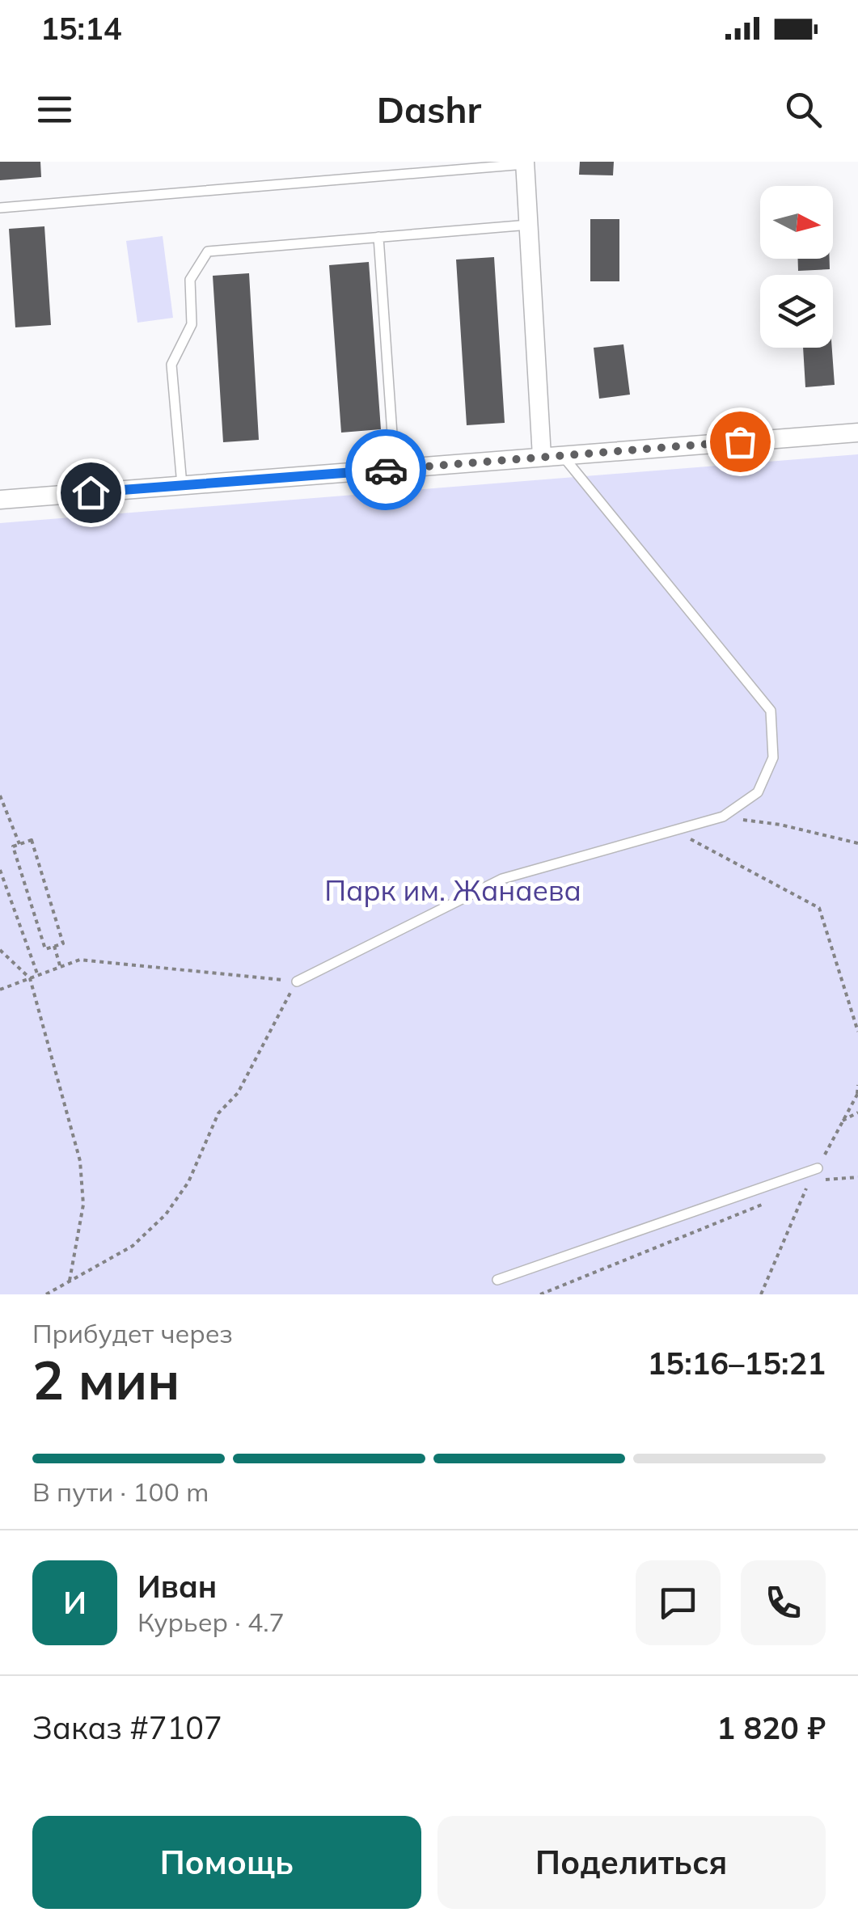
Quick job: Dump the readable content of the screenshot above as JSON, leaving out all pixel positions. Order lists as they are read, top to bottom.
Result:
{
  "parks": ["Парк им. Жанаева"],
  "north": "right",
  "page": {
    "status": "15:14",
    "header": "Dashr",
    "heading": ["2 мин", "Прибудет через", "15:16–15:21"],
    "panel": [
      "Иван",
      "Курьер · 4.7",
      "Заказ #7107",
      "1 820 ₽"
    ],
    "bar": "В пути · 100 m",
    "round": "И",
    "buttons": ["Помощь", "Поделиться"]
  }
}
